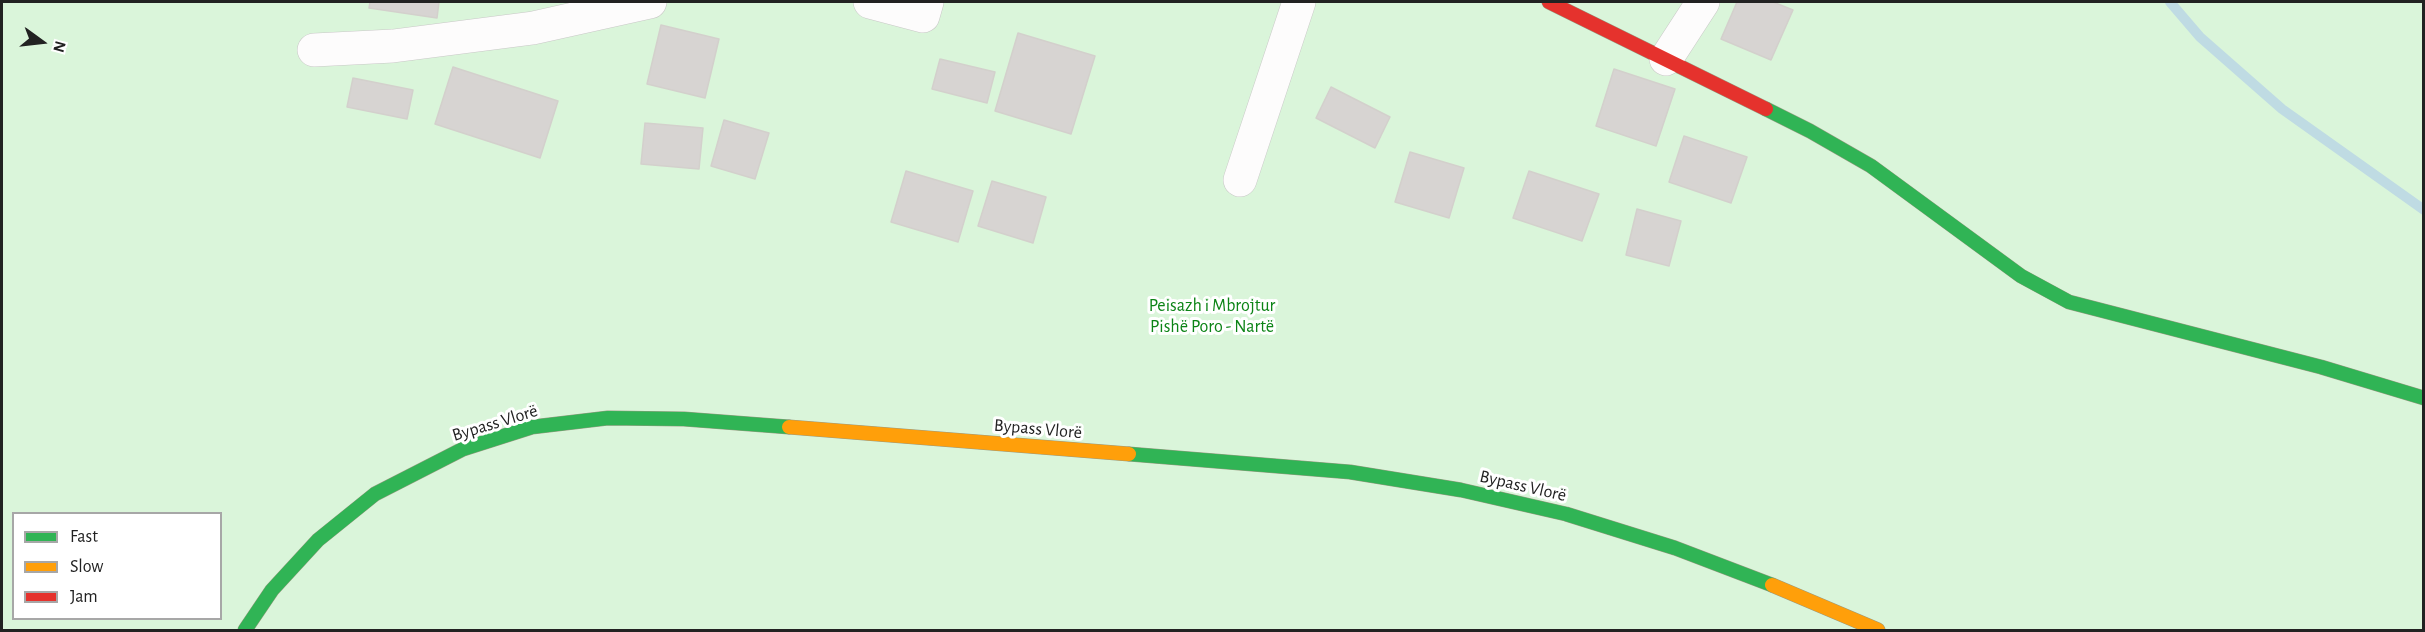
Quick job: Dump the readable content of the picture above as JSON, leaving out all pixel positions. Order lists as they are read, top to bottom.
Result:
{
  "streets": {
    "main road": ["Bypass Vlorë"]
  },
  "parks": ["Peisazh i Mbrojtur Pishë Poro - Nartë"],
  "legend": ["Fast", "Slow", "Jam"],
  "north": "right"
}
